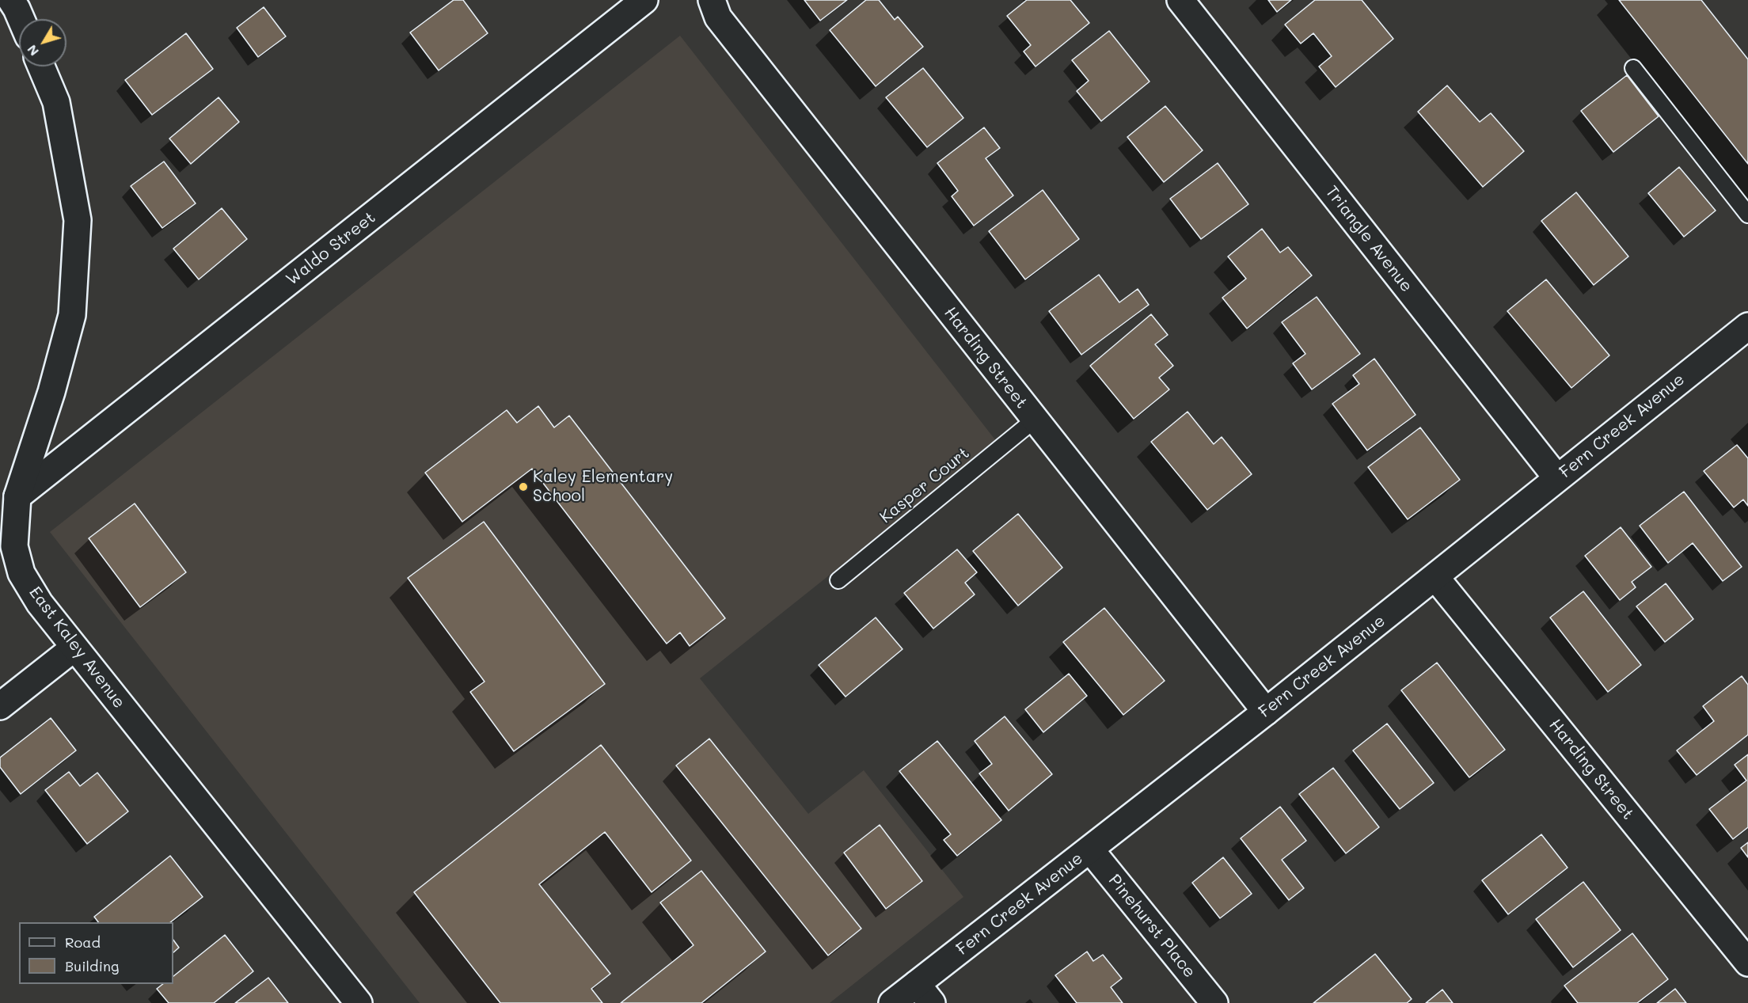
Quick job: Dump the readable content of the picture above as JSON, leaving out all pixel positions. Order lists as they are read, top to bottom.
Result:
{
  "streets": {
    "street": [
      "Triangle Avenue",
      "Waldo Street",
      "Harding Street",
      "Fern Creek Avenue",
      "East Kaley Avenue",
      "Pinehurst Place"
    ],
    "lane": ["Kasper Court"]
  },
  "crossings": [
    ["Triangle Avenue", "Fern Creek Avenue"],
    ["Waldo Street", "East Kaley Avenue"],
    ["Harding Street", "Fern Creek Avenue"],
    ["Harding Street", "Kasper Court"],
    ["Fern Creek Avenue", "Pinehurst Place"]
  ],
  "places": ["Kaley Elementary School"],
  "legend": ["Road", "Building"],
  "north": "bottom left"
}
